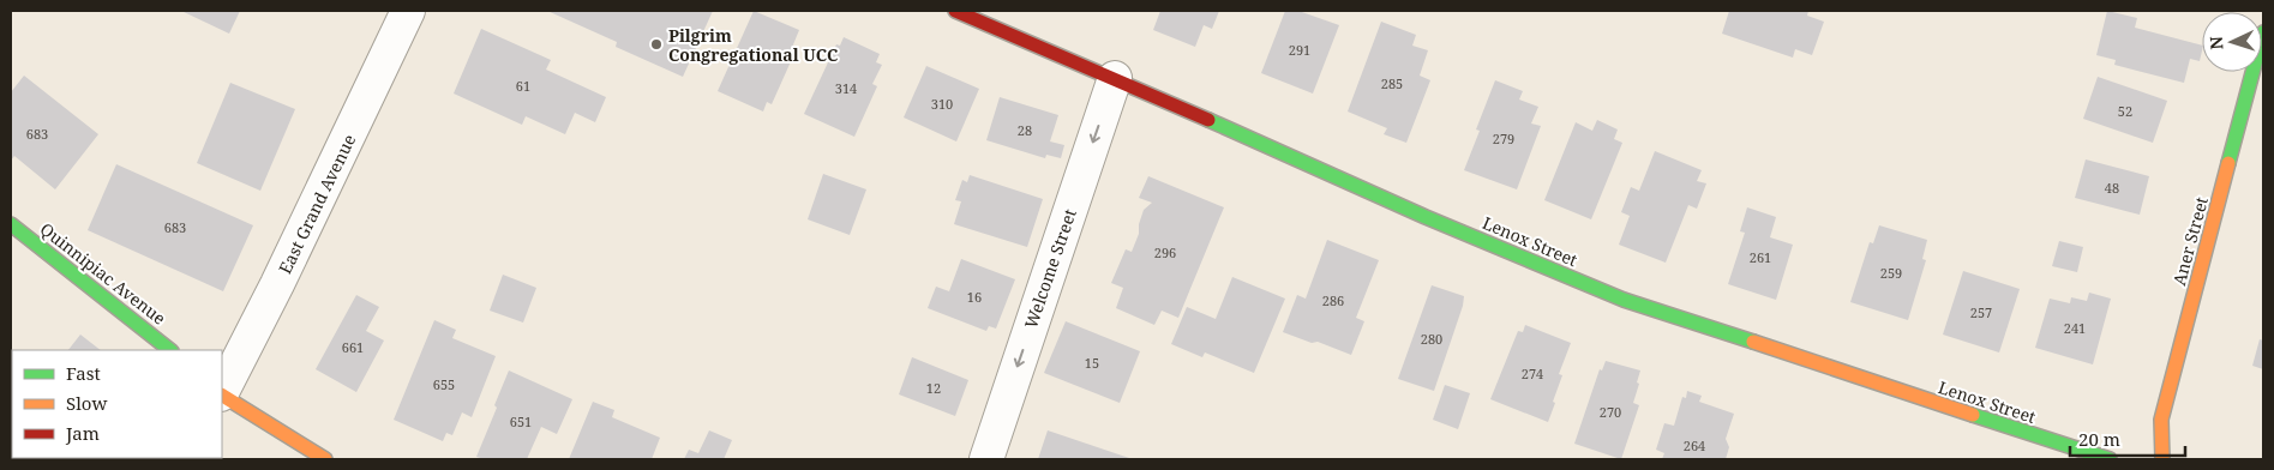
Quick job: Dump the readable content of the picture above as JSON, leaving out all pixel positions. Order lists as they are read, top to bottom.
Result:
{
  "streets": {
    "street": [
      "East Grand Avenue",
      "Lenox Street",
      "Aner Street",
      "Welcome Street",
      "Quinnipiac Avenue"
    ]
  },
  "crossings": [
    ["Lenox Street", "Welcome Street"]
  ],
  "one_way": ["Welcome Street"],
  "places": ["Pilgrim Congregational UCC"],
  "house_numbers": [
    "291",
    "285",
    "61",
    "314",
    "310",
    "52",
    "28",
    "683",
    "279",
    "48",
    "683",
    "296",
    "261",
    "259",
    "16",
    "286",
    "257",
    "241",
    "280",
    "661",
    "15",
    "274",
    "655",
    "12",
    "270",
    "651",
    "264"
  ],
  "legend": ["Fast", "Slow", "Jam"],
  "scale_bar": "20 m",
  "north": "left"
}
